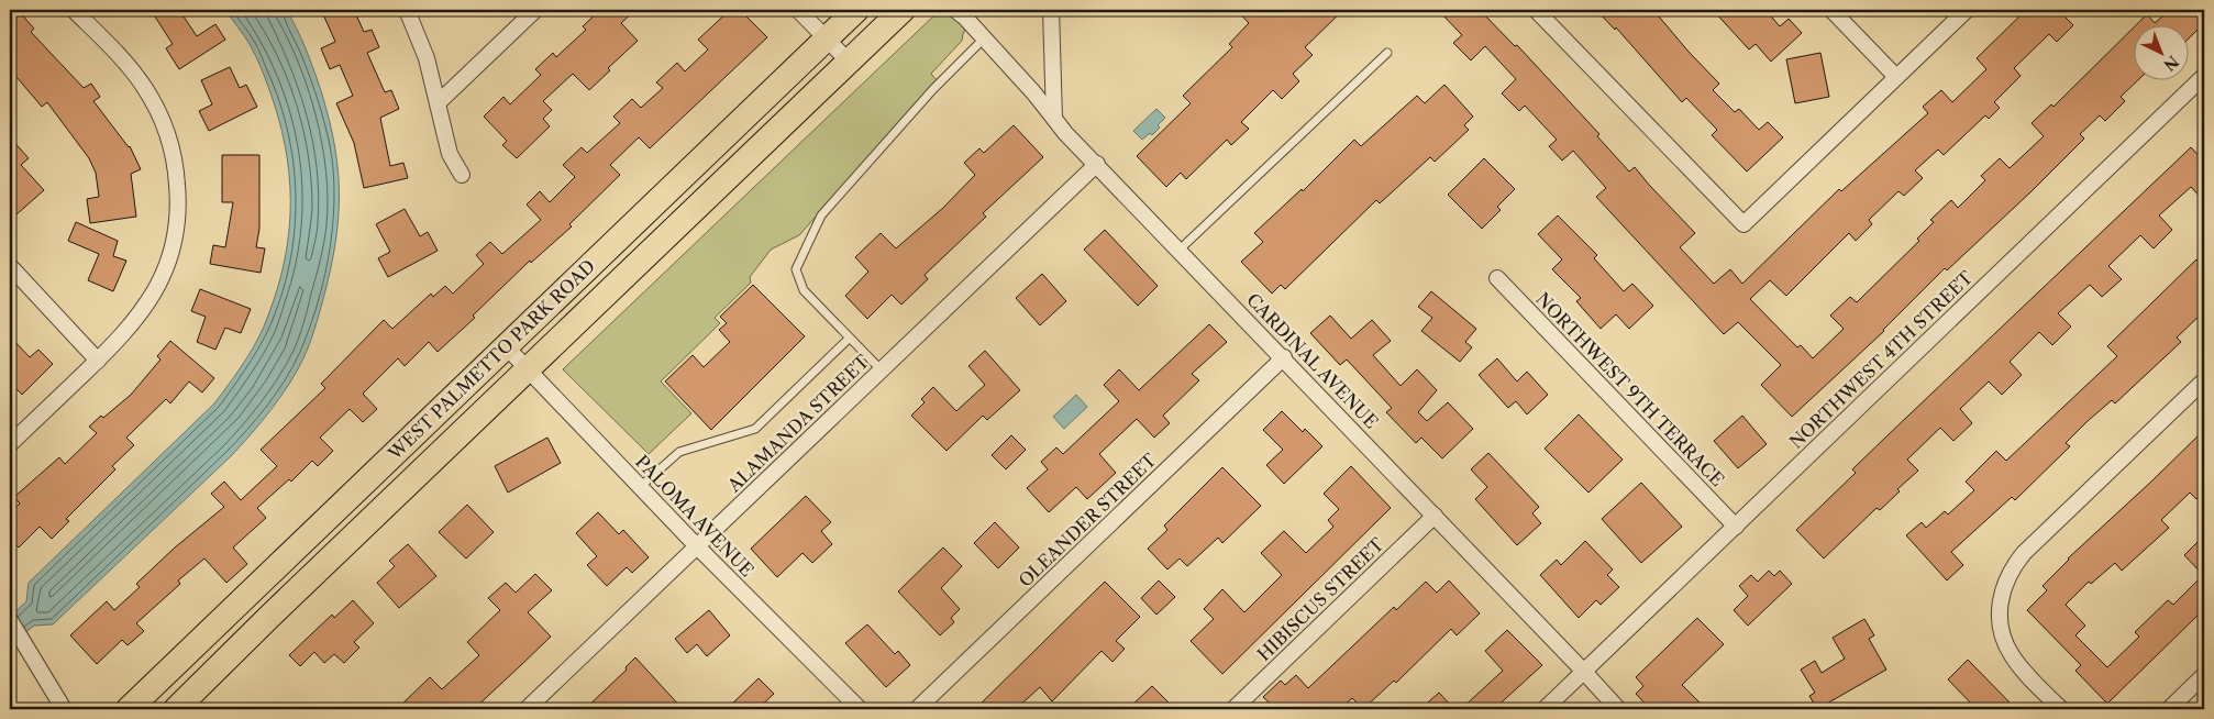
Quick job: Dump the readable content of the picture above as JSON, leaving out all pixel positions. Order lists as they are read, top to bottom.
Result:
{
  "streets": {
    "main road": ["WEST PALMETTO PARK ROAD"],
    "street": [
      "NORTHWEST 4TH STREET",
      "CARDINAL AVENUE",
      "NORTHWEST 9TH TERRACE",
      "ALAMANDA STREET",
      "PALOMA AVENUE",
      "OLEANDER STREET",
      "HIBISCUS STREET"
    ]
  },
  "crossings": [
    ["WEST PALMETTO PARK ROAD", "PALOMA AVENUE"],
    ["NORTHWEST 4TH STREET", "CARDINAL AVENUE"],
    ["NORTHWEST 4TH STREET", "NORTHWEST 9TH TERRACE"],
    ["CARDINAL AVENUE", "ALAMANDA STREET"],
    ["CARDINAL AVENUE", "OLEANDER STREET"],
    ["CARDINAL AVENUE", "HIBISCUS STREET"],
    ["ALAMANDA STREET", "PALOMA AVENUE"]
  ],
  "north": "bottom right"
}
